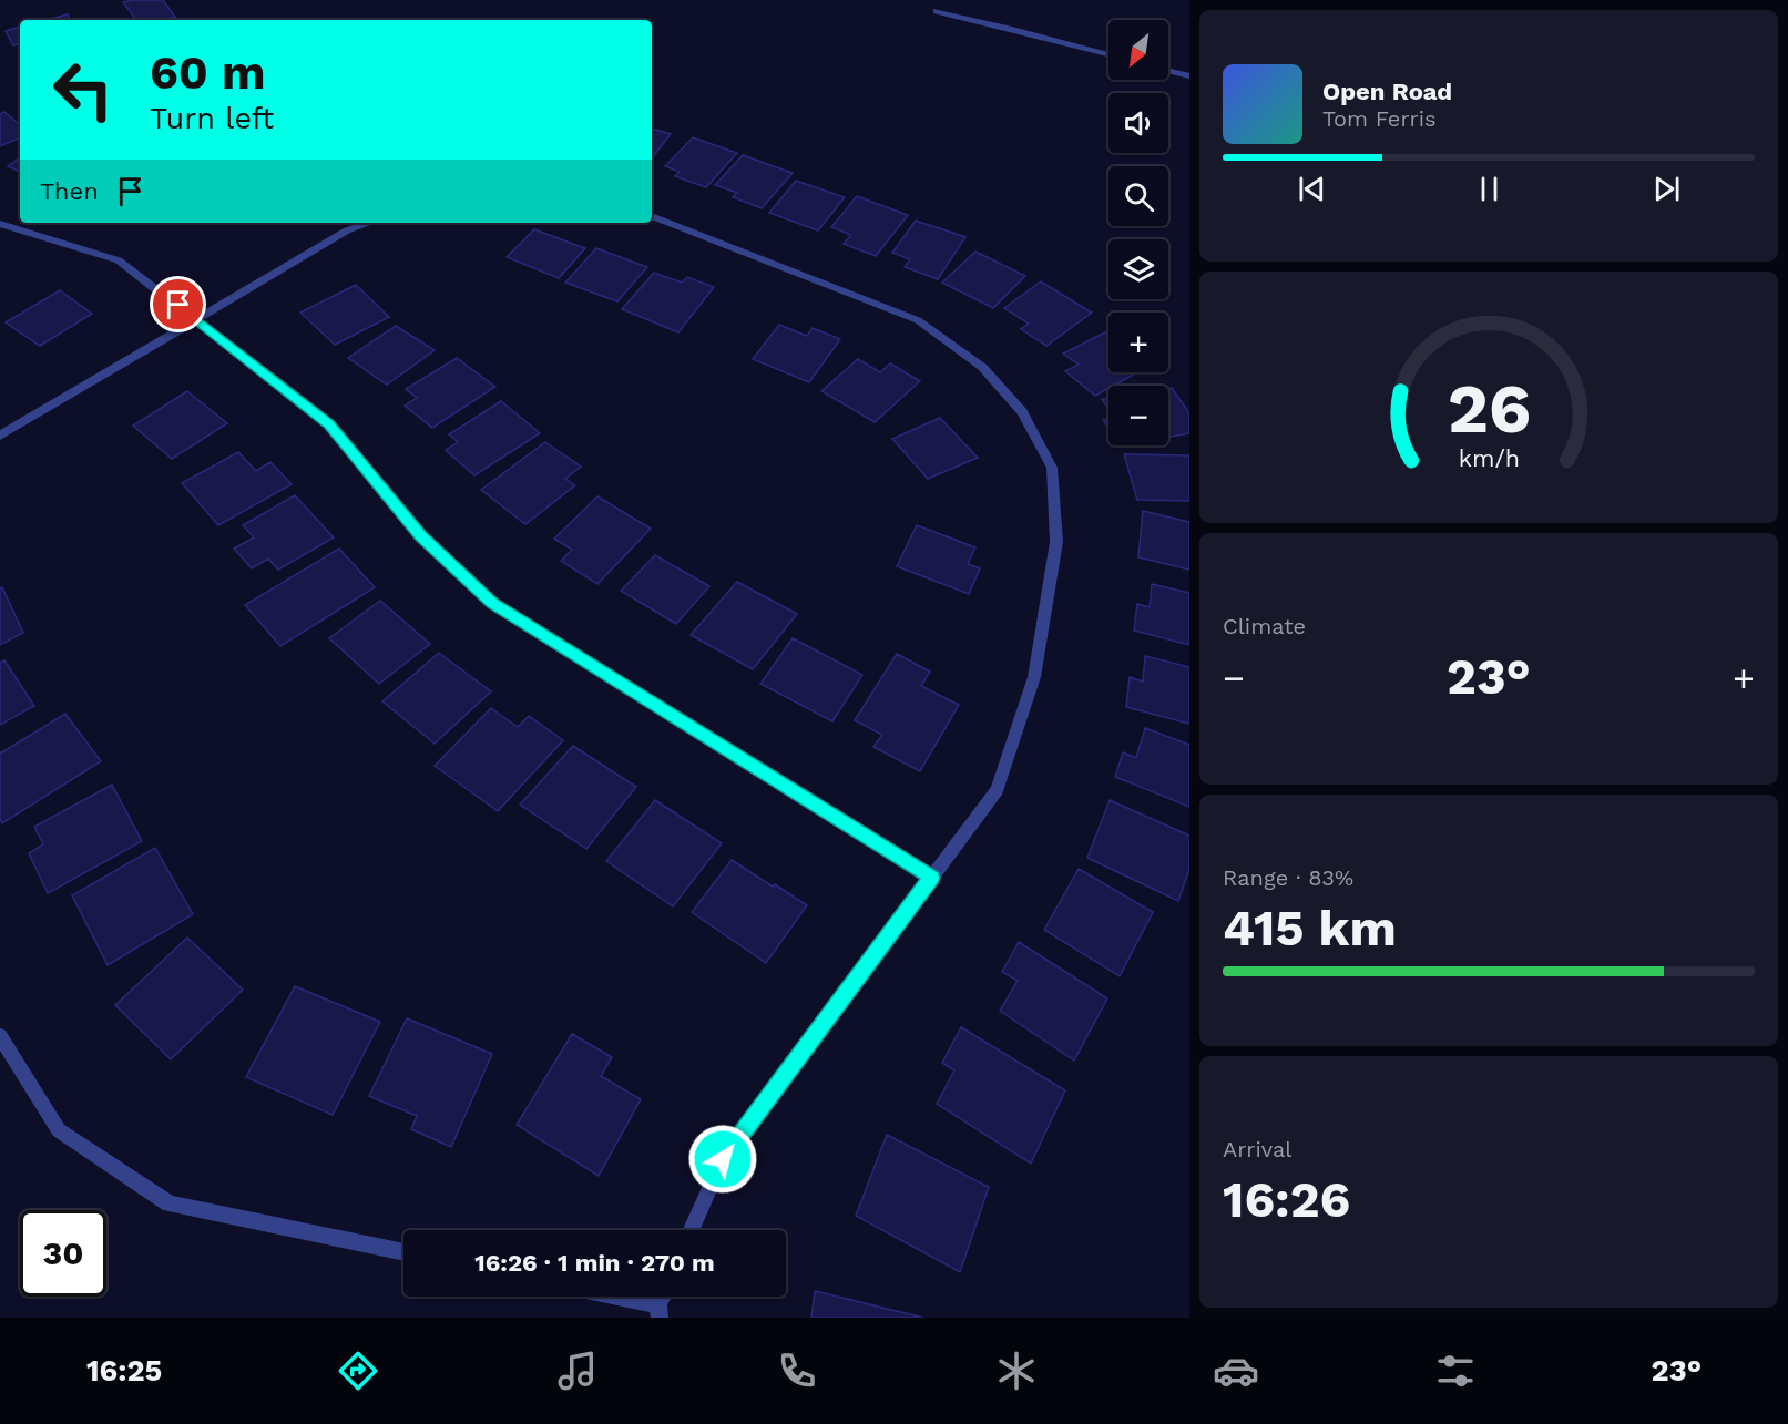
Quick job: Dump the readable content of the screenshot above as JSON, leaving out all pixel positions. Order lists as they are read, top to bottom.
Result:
{
  "north": "bottom left",
  "page": {
    "map_buttons": ["+", "−"],
    "turn": ["60 m", "Turn left"],
    "song": ["Open Road", "Tom Ferris"],
    "then": "Then",
    "tile": [
      "Climate",
      ["Range · 83%", "415 km"],
      ["Arrival", "16:26"]
    ],
    "heat": ["−", "23°", "+"],
    "limit": "30",
    "trip": "16:26 · 1 min · 270 m",
    "tabs": ["16:25", "23°"],
    "gauge": ["26", "km/h"]
  }
}
